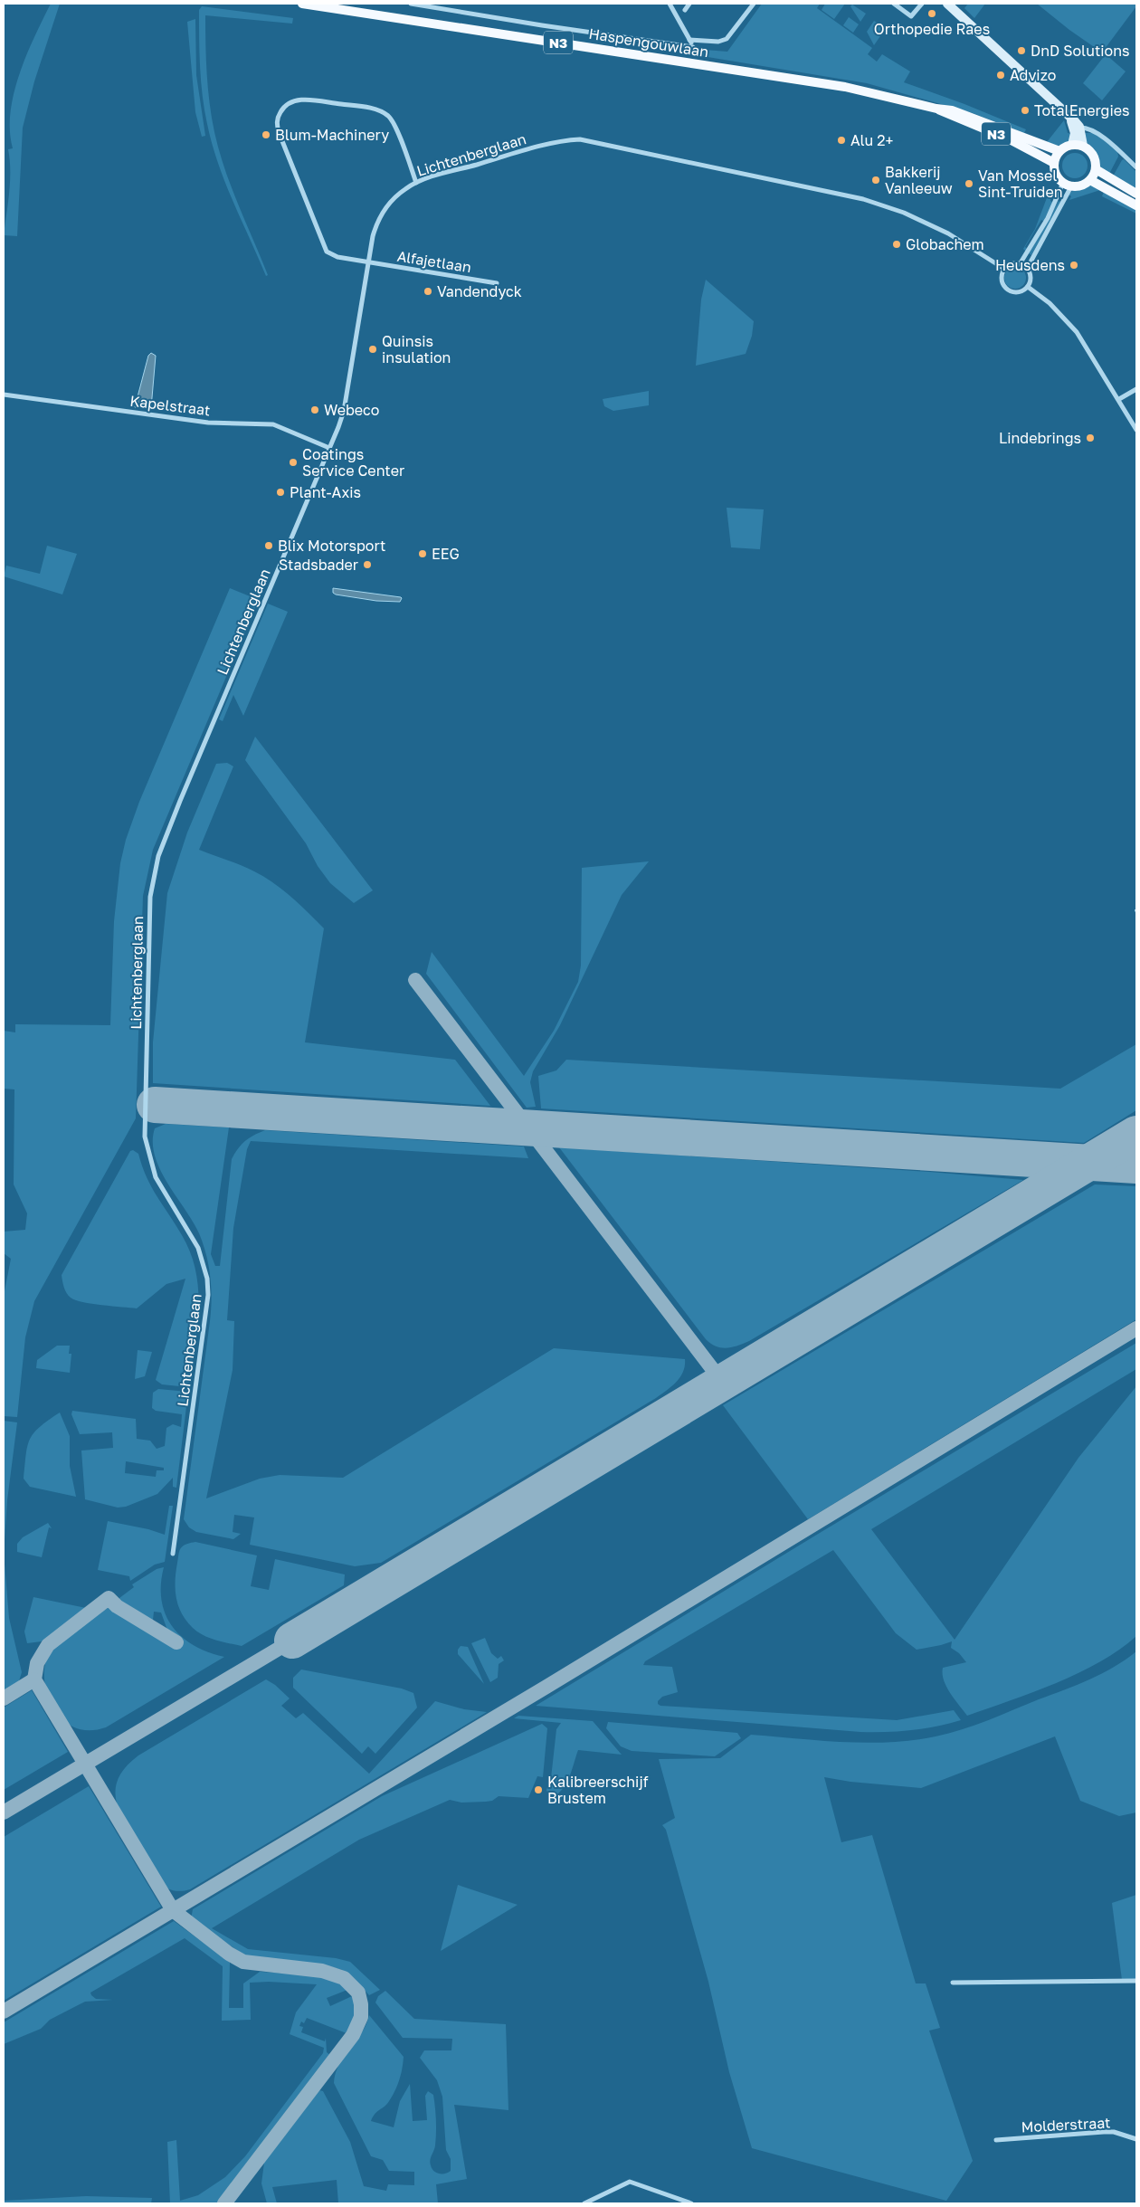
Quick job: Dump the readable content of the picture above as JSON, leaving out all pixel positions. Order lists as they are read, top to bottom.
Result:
{
  "streets": {
    "main road": ["N3", "Haspengouwlaan"],
    "street": [
      "Lichtenberglaan",
      "Alfajetlaan",
      "Kapelstraat",
      "Molderstraat"
    ]
  },
  "crossings": [
    ["Lichtenberglaan", "Alfajetlaan"],
    ["Lichtenberglaan", "Kapelstraat"]
  ],
  "places": [
    "Orthopedie Raes",
    "DnD Solutions",
    "Advizo",
    "TotalEnergies",
    "Blum-Machinery",
    "Alu 2+",
    "Bakkerij Vanleeuw",
    "Van Mossel Sint-Truiden",
    "Globachem",
    "Heusdens",
    "Vandendyck",
    "Quinsis insulation",
    "Webeco",
    "Lindebrings",
    "Coatings Service Center",
    "Plant-Axis",
    "Blix Motorsport",
    "EEG",
    "Stadsbader",
    "Kalibreerschijf Brustem"
  ]
}
